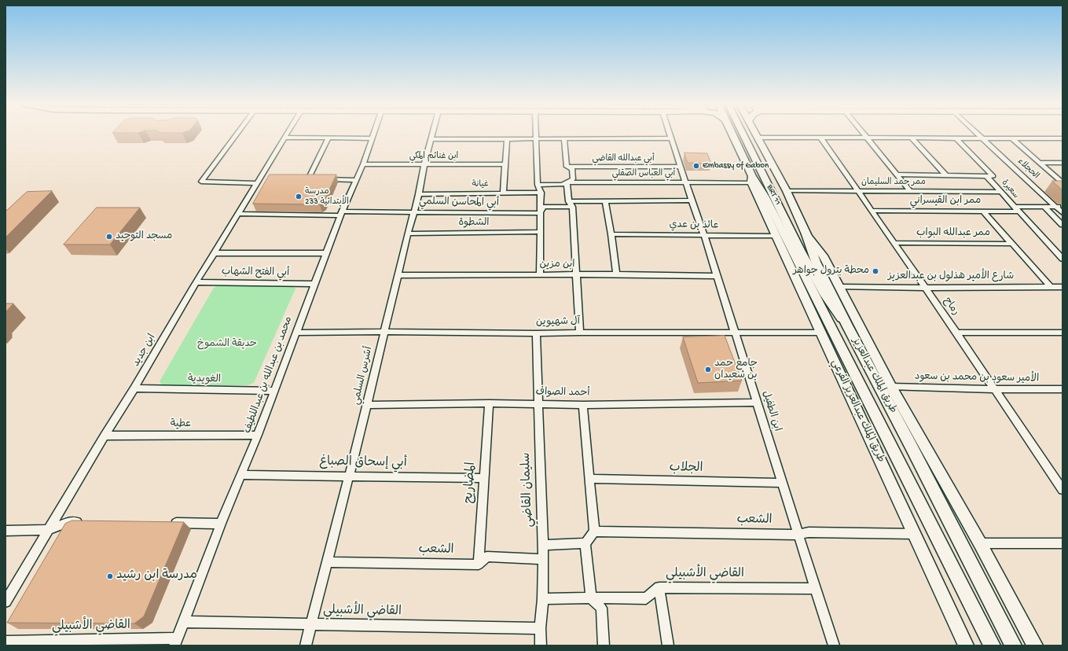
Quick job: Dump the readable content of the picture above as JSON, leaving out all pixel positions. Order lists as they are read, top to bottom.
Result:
{
  "streets": {
    "main road": ["طريق الملك عبدالعزيز"],
    "street": [
      "ابن غنائم المكي",
      "أبي عبدالله القاضي",
      "الحجلاء",
      "أبي العباس الصقلي",
      "ممر حمد السليمان",
      "غيانة",
      "سعيرة",
      "BRT 11",
      "ممر ابن القيسراني",
      "أبي المحاسن السلمي",
      "الشطوة",
      "عائذ بن عدي",
      "ممر عبدالله البواب",
      "ابن مزين",
      "أبي الفتح الشهاب",
      "شارع الأمير هذلول بن عبدالعزيز",
      "رماح",
      "آل شهيوين",
      "ابن جديد",
      "محمد بن عبدالله بن عبداللطيف",
      "أشرس السلمي",
      "الأمير سعود بن محمد بن سعود",
      "الغويدية",
      "أحمد الصواف",
      "ابن الطفيل",
      "طريق الملك عبدالعزيز الفرعي",
      "عطية",
      "أبي إسحاق الصباغ",
      "الجلاب",
      "المضاريح",
      "سليمان القاضي",
      "الشعب",
      "القاضي الأشبيلي"
    ]
  },
  "crossings": [
    ["ابن غنائم المكي", "محمد بن عبدالله بن عبداللطيف"],
    ["ابن غنائم المكي", "أشرس السلمي"],
    ["أبي عبدالله القاضي", "ابن الطفيل"],
    ["الحجلاء", "ممر ابن القيسراني"],
    ["أبي العباس الصقلي", "طريق الملك عبدالعزيز"],
    ["أبي العباس الصقلي", "ابن الطفيل"],
    ["أبي العباس الصقلي", "طريق الملك عبدالعزيز الفرعي"],
    ["ممر حمد السليمان", "سعيرة"],
    ["ممر حمد السليمان", "رماح"],
    ["ممر حمد السليمان", "طريق الملك عبدالعزيز"],
    ["غيانة", "أشرس السلمي"],
    ["سعيرة", "ممر ابن القيسراني"],
    ["BRT 11", "طريق الملك عبدالعزيز"],
    ["ممر ابن القيسراني", "رماح"],
    ["أبي المحاسن السلمي", "ابن جديد"],
    ["أبي المحاسن السلمي", "محمد بن عبدالله بن عبداللطيف"],
    ["أبي المحاسن السلمي", "أشرس السلمي"],
    ["أبي المحاسن السلمي", "ابن الطفيل"],
    ["الشطوة", "أشرس السلمي"],
    ["عائذ بن عدي", "ابن الطفيل"],
    ["عائذ بن عدي", "طريق الملك عبدالعزيز الفرعي"],
    ["ممر عبدالله البواب", "رماح"],
    ["ابن مزين", "أشرس السلمي"],
    ["ابن مزين", "ابن الطفيل"],
    ["أبي الفتح الشهاب", "ابن جديد"],
    ["أبي الفتح الشهاب", "محمد بن عبدالله بن عبداللطيف"],
    ["شارع الأمير هذلول بن عبدالعزيز", "رماح"],
    ["رماح", "الأمير سعود بن محمد بن سعود"],
    ["آل شهيوين", "محمد بن عبدالله بن عبداللطيف"],
    ["آل شهيوين", "أشرس السلمي"],
    ["آل شهيوين", "ابن الطفيل"],
    ["آل شهيوين", "طريق الملك عبدالعزيز الفرعي"],
    ["آل شهيوين", "سليمان القاضي"],
    ["ابن جديد", "الغويدية"],
    ["ابن جديد", "عطية"],
    ["محمد بن عبدالله بن عبداللطيف", "الغويدية"],
    ["محمد بن عبدالله بن عبداللطيف", "عطية"],
    ["محمد بن عبدالله بن عبداللطيف", "أبي إسحاق الصباغ"],
    ["محمد بن عبدالله بن عبداللطيف", "القاضي الأشبيلي"],
    ["أشرس السلمي", "أحمد الصواف"],
    ["أشرس السلمي", "أبي إسحاق الصباغ"],
    ["أشرس السلمي", "الشعب"],
    ["أشرس السلمي", "القاضي الأشبيلي"],
    ["طريق الملك عبدالعزيز", "طريق الملك عبدالعزيز الفرعي"],
    ["أحمد الصواف", "ابن الطفيل"],
    ["أحمد الصواف", "المضاريح"],
    ["أحمد الصواف", "سليمان القاضي"],
    ["ابن الطفيل", "الجلاب"],
    ["ابن الطفيل", "الشعب"],
    ["ابن الطفيل", "القاضي الأشبيلي"],
    ["طريق الملك عبدالعزيز الفرعي", "الشعب"],
    ["أبي إسحاق الصباغ", "المضاريح"],
    ["المضاريح", "الشعب"],
    ["سليمان القاضي", "القاضي الأشبيلي"]
  ],
  "parks": ["حديقة الشموخ"],
  "places": [
    "Embassy of Gabon",
    "مدرسة الأبتدائية 233",
    "مسجد التوحيد",
    "محطة بترول جواهر",
    "جامع حمد بن سعيدان",
    "مدرسة ابن رشيد"
  ]
}
